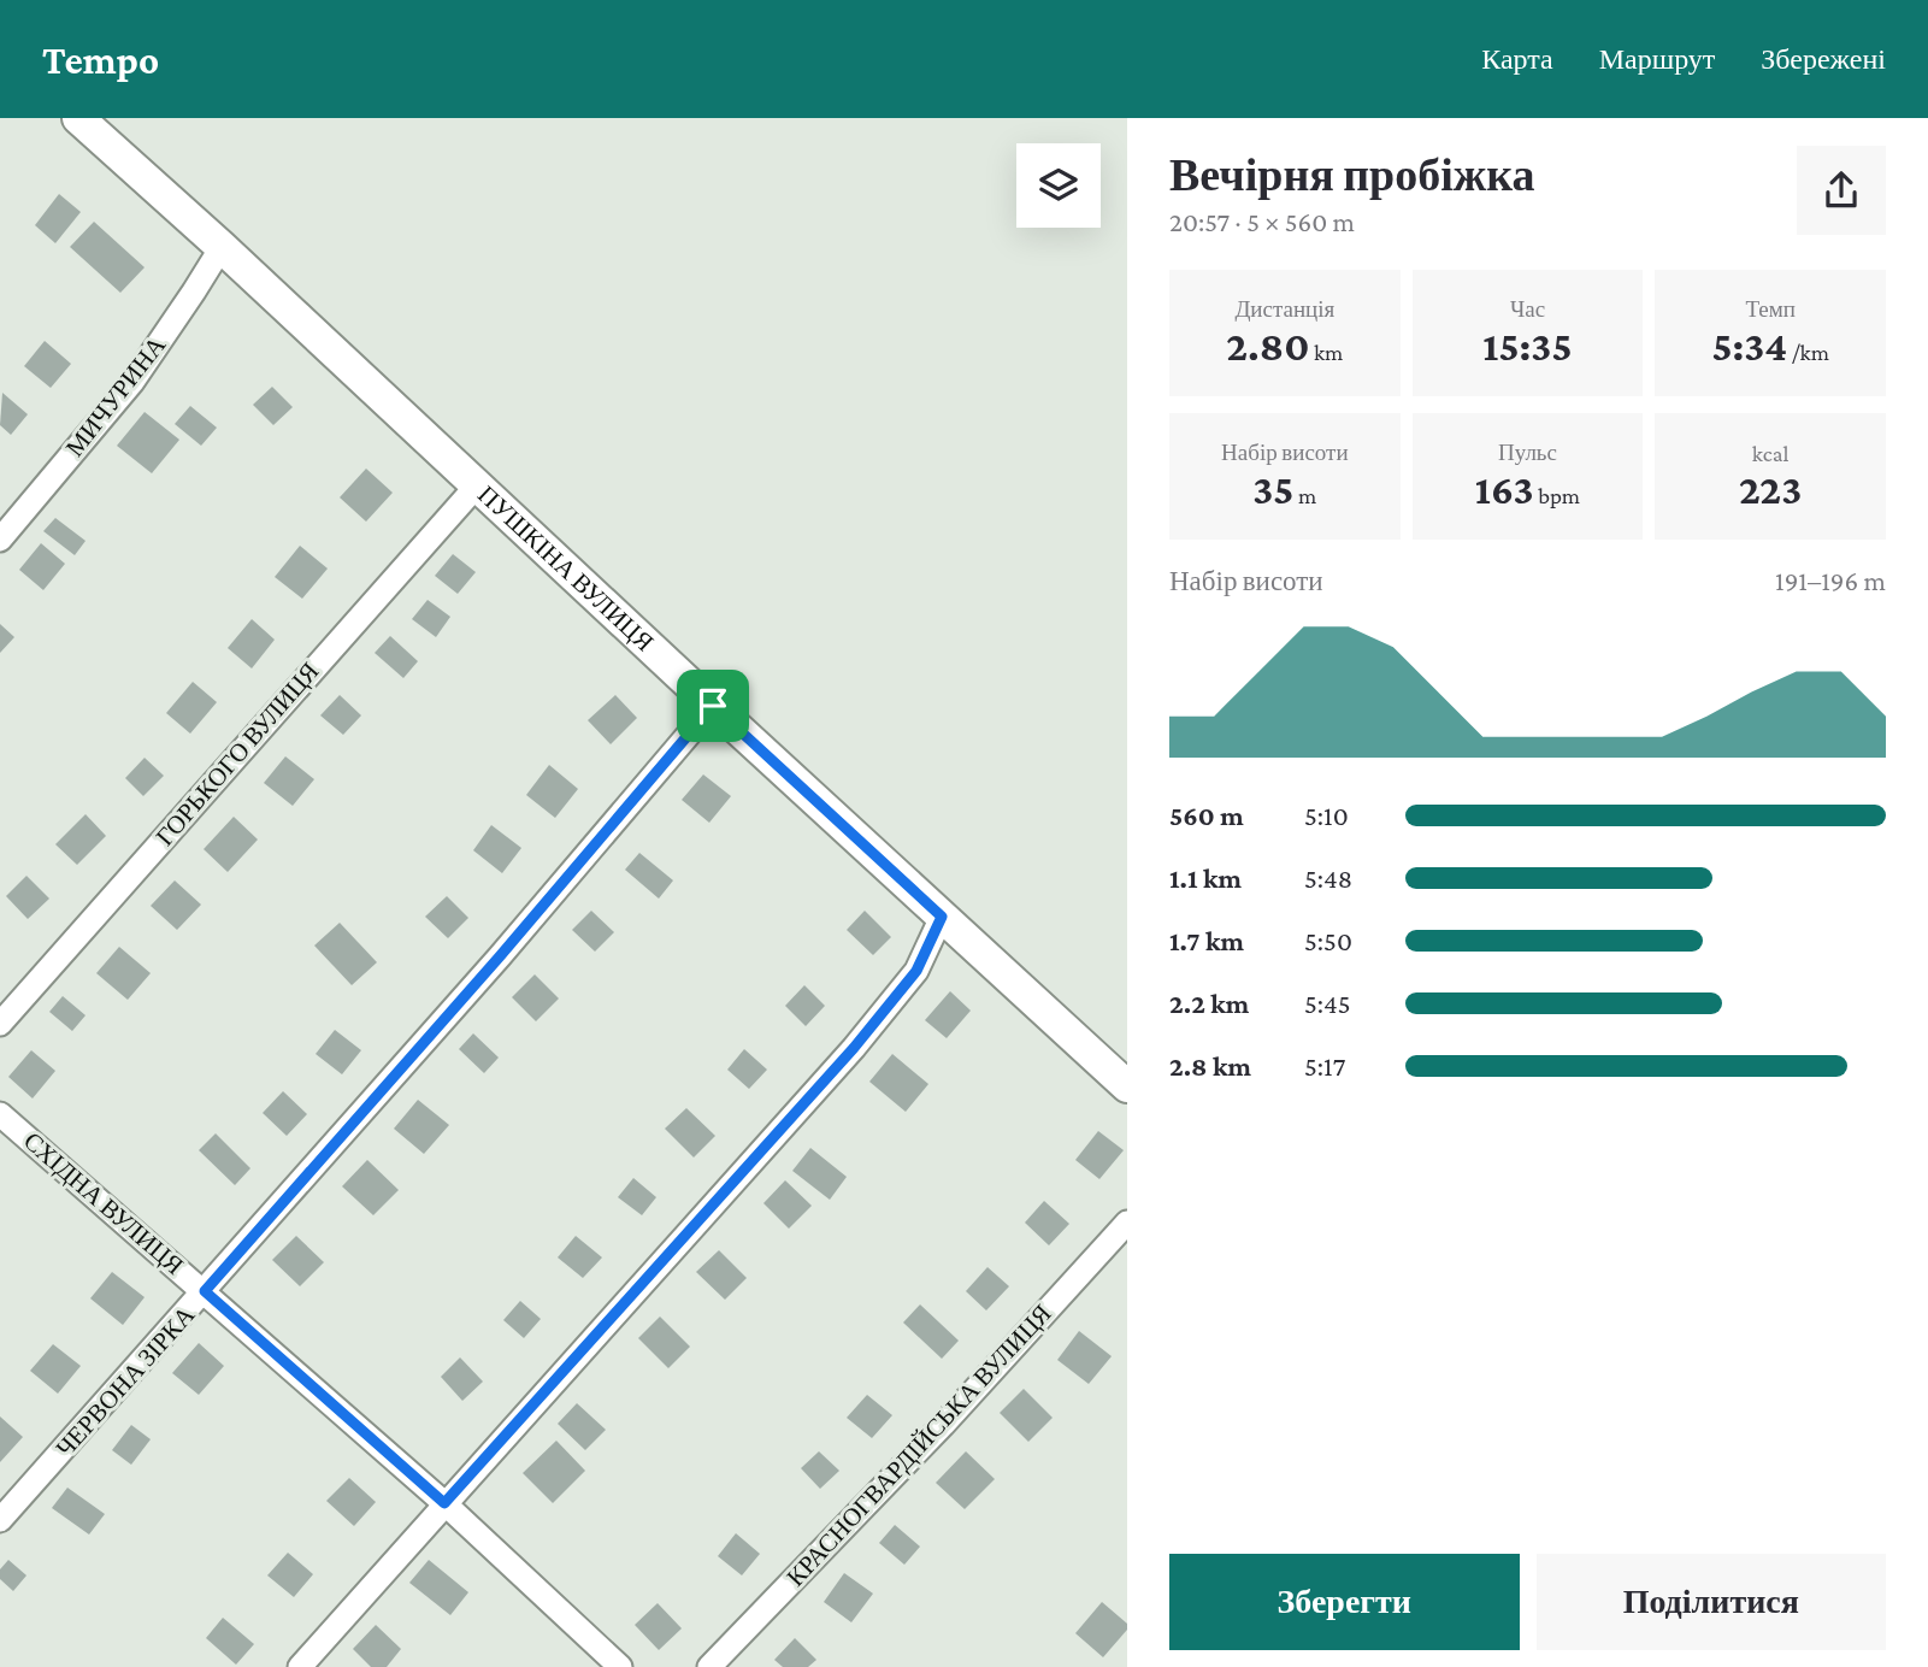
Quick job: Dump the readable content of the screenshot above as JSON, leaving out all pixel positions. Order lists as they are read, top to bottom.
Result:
{
  "streets": {
    "main road": ["ПУШКІНА ВУЛИЦЯ"],
    "street": [
      "МИЧУРИНА",
      "ГОРЬКОГО ВУЛИЦЯ",
      "СХІДНА ВУЛИЦЯ",
      "ЧЕРВОНА ЗІРКА",
      "КРАСНОГВАРДІЙСЬКА ВУЛИЦЯ"
    ]
  },
  "crossings": [
    ["МИЧУРИНА", "ПУШКІНА ВУЛИЦЯ"],
    ["ПУШКІНА ВУЛИЦЯ", "ГОРЬКОГО ВУЛИЦЯ"],
    ["ПУШКІНА ВУЛИЦЯ", "ЧЕРВОНА ЗІРКА"],
    ["СХІДНА ВУЛИЦЯ", "ЧЕРВОНА ЗІРКА"]
  ],
  "page": {
    "header": "Tempo",
    "nav": ["Карта", "Маршрут", "Збережені"],
    "heading": ["Вечірня пробіжка", "20:57 · 5 × 560 m"],
    "stats": [
      ["Дистанція", "2.80 km"],
      ["Час", "15:35"],
      ["Темп", "5:34 /km"],
      ["Набір висоти", "35 m"],
      ["Пульс", "163 bpm"],
      ["kcal", "223"]
    ],
    "chart": ["Набір висоти", "191–196 m"],
    "list": [
      {
        "name": "560 m",
        "note": "5:10"
      },
      {
        "name": "1.1 km",
        "note": "5:48"
      },
      {
        "name": "1.7 km",
        "note": "5:50"
      },
      {
        "name": "2.2 km",
        "note": "5:45"
      },
      {
        "name": "2.8 km",
        "note": "5:17"
      }
    ],
    "buttons": ["Зберегти", "Поділитися"]
  }
}
